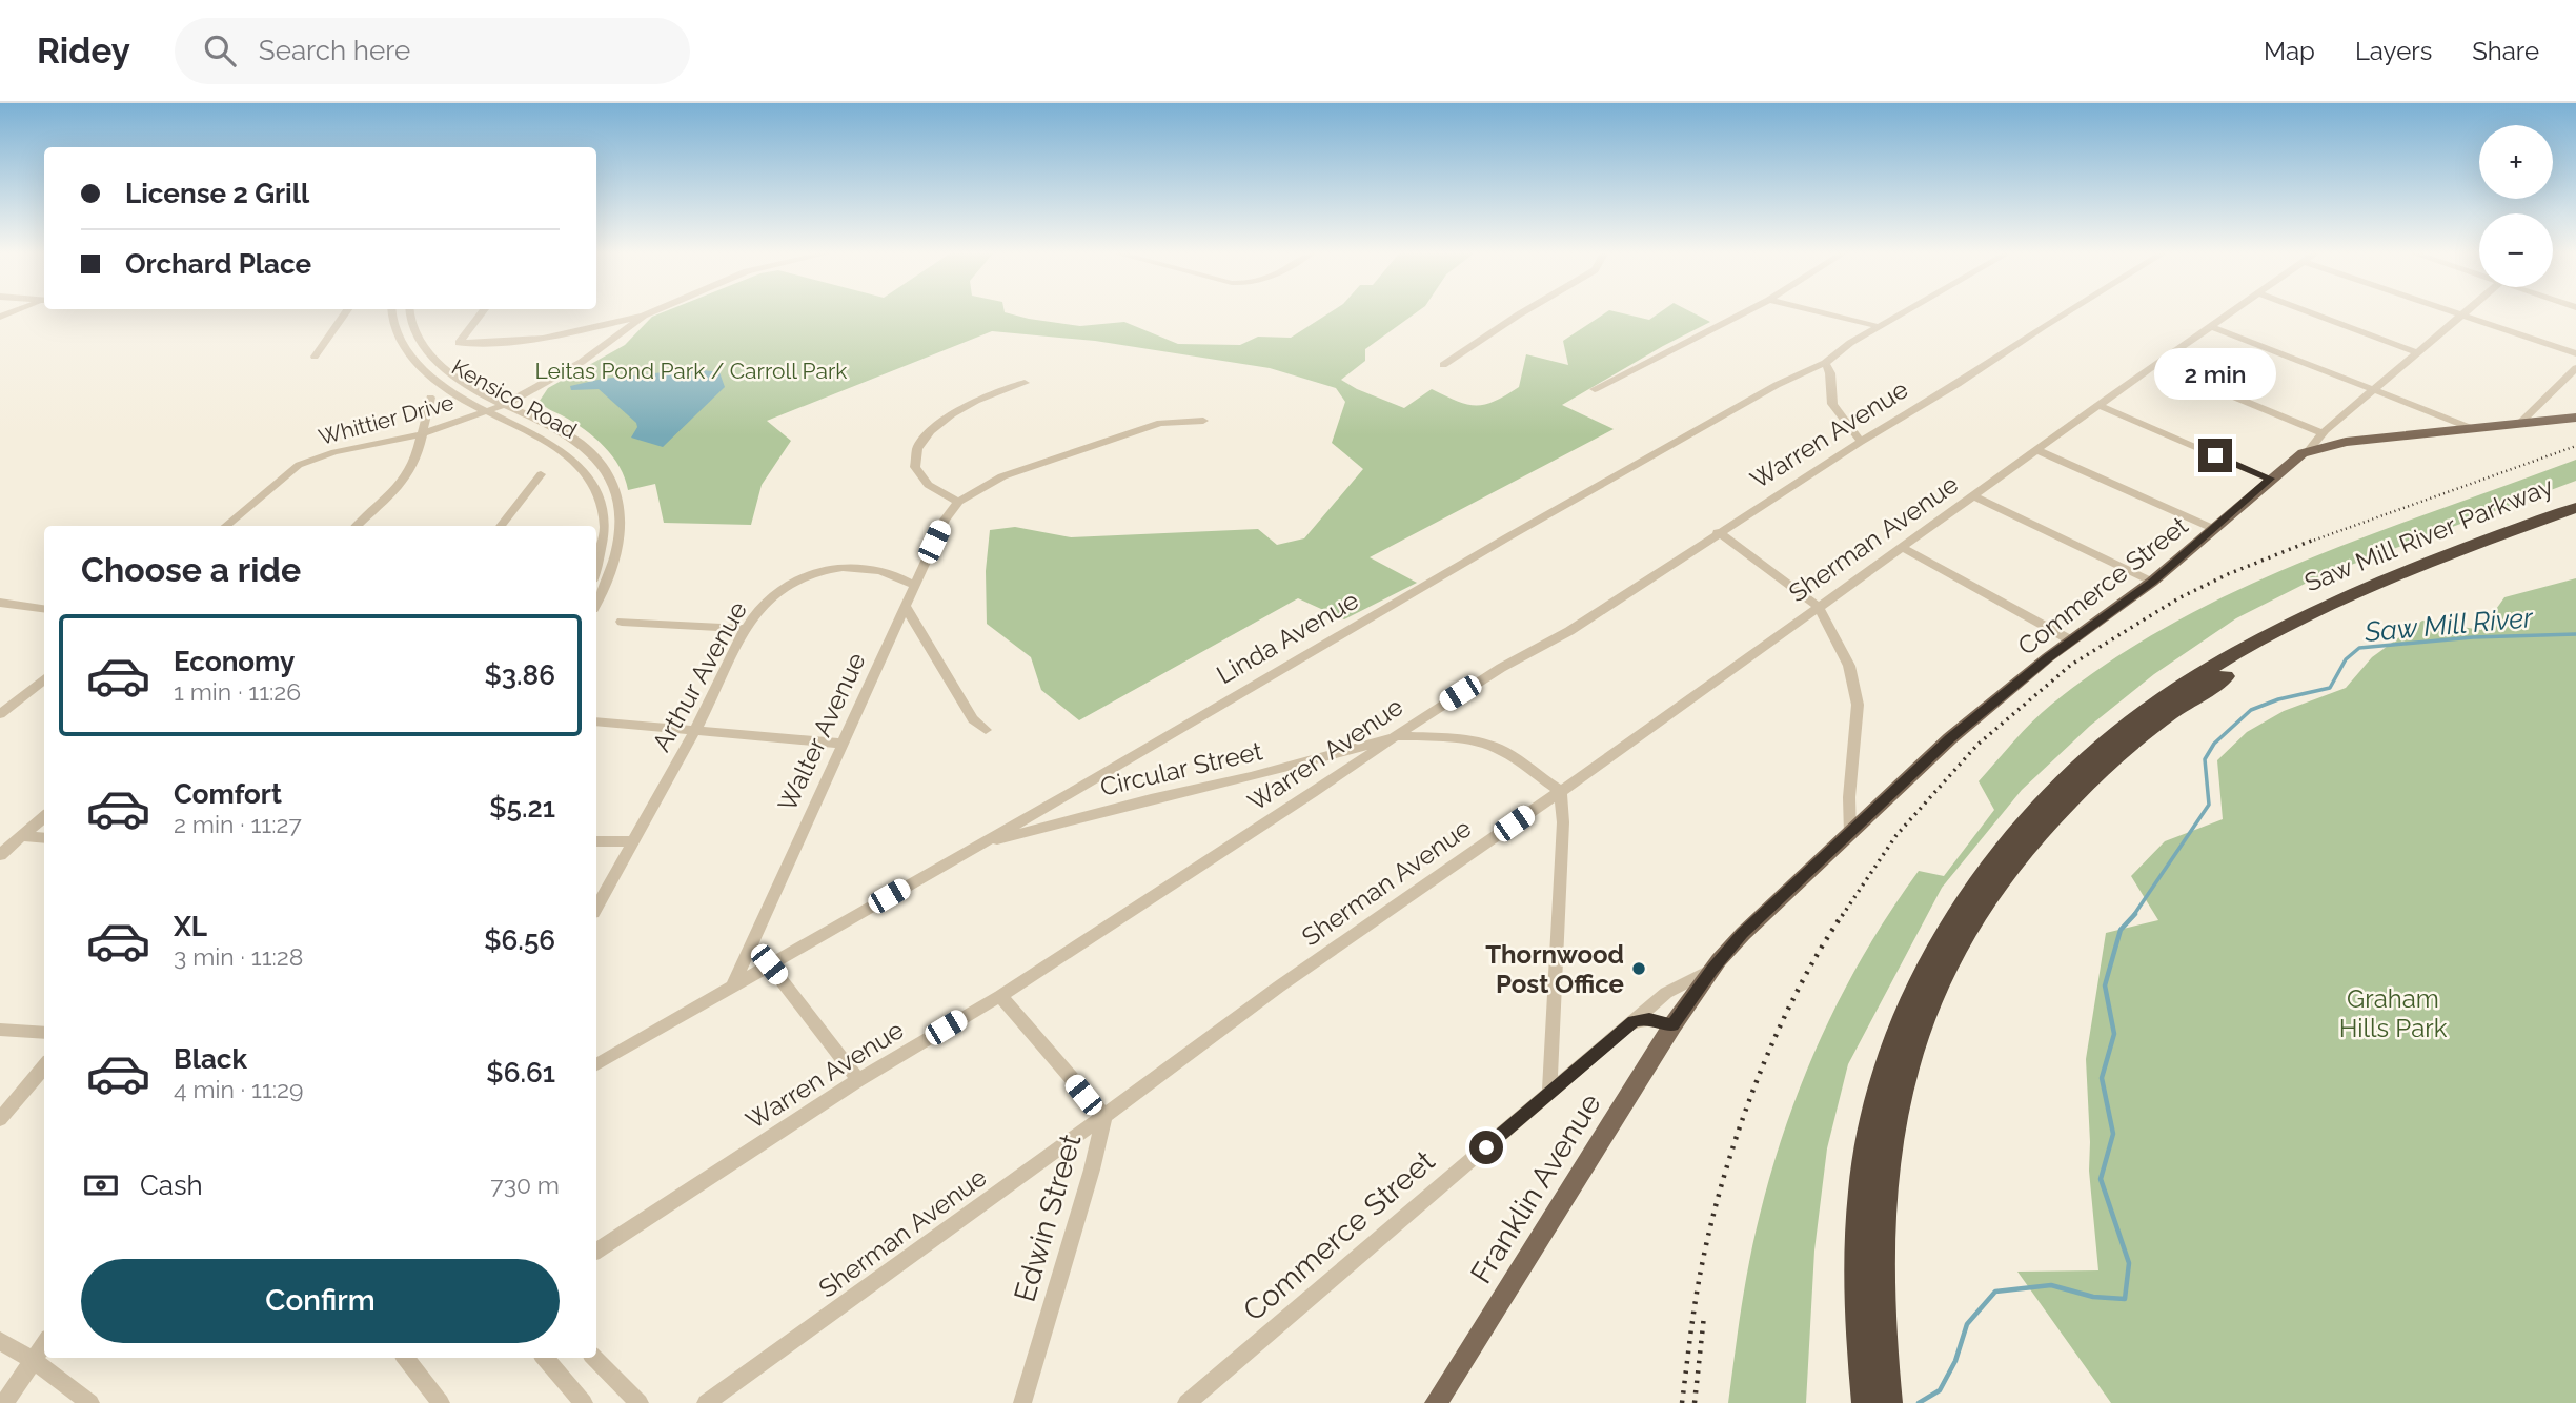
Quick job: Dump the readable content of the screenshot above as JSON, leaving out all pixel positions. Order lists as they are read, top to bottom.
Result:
{
  "streets": {
    "highway": ["Saw Mill River Parkway"],
    "main road": ["Commerce Street", "Franklin Avenue"],
    "street": [
      "Kensico Road",
      "Whittier Drive",
      "Warren Avenue",
      "Sherman Avenue",
      "Linda Avenue",
      "Arthur Avenue",
      "Walter Avenue",
      "Circular Street",
      "Edwin Street"
    ]
  },
  "crossings": [
    ["Kensico Road", "Whittier Drive"],
    ["Warren Avenue", "Circular Street"],
    ["Warren Avenue", "Edwin Street"],
    ["Sherman Avenue", "Circular Street"],
    ["Sherman Avenue", "Edwin Street"],
    ["Commerce Street", "Franklin Avenue"],
    ["Linda Avenue", "Walter Avenue"],
    ["Linda Avenue", "Circular Street"],
    ["Arthur Avenue", "Walter Avenue"]
  ],
  "water": ["Saw Mill River"],
  "parks": ["Leitas Pond Park / Carroll Park", "Graham Hills Park"],
  "places": ["Thornwood Post Office"],
  "page": {
    "header": "Ridey",
    "search": "Search here",
    "nav": ["Map", "Layers", "Share"],
    "map_buttons": ["+", "−"],
    "banner": ["License 2 Grill", "Orchard Place"],
    "bubble": "2 min",
    "heading": "Choose a ride",
    "list": [
      {
        "name": "Economy",
        "note": "1 min · 11:26",
        "value": "$3.86"
      },
      {
        "name": "Comfort",
        "note": "2 min · 11:27",
        "value": "$5.21"
      },
      {
        "name": "XL",
        "note": "3 min · 11:28",
        "value": "$6.56"
      },
      {
        "name": "Black",
        "note": "4 min · 11:29",
        "value": "$6.61"
      }
    ],
    "pay": ["Cash", "730 m"],
    "buttons": "Confirm"
  }
}
